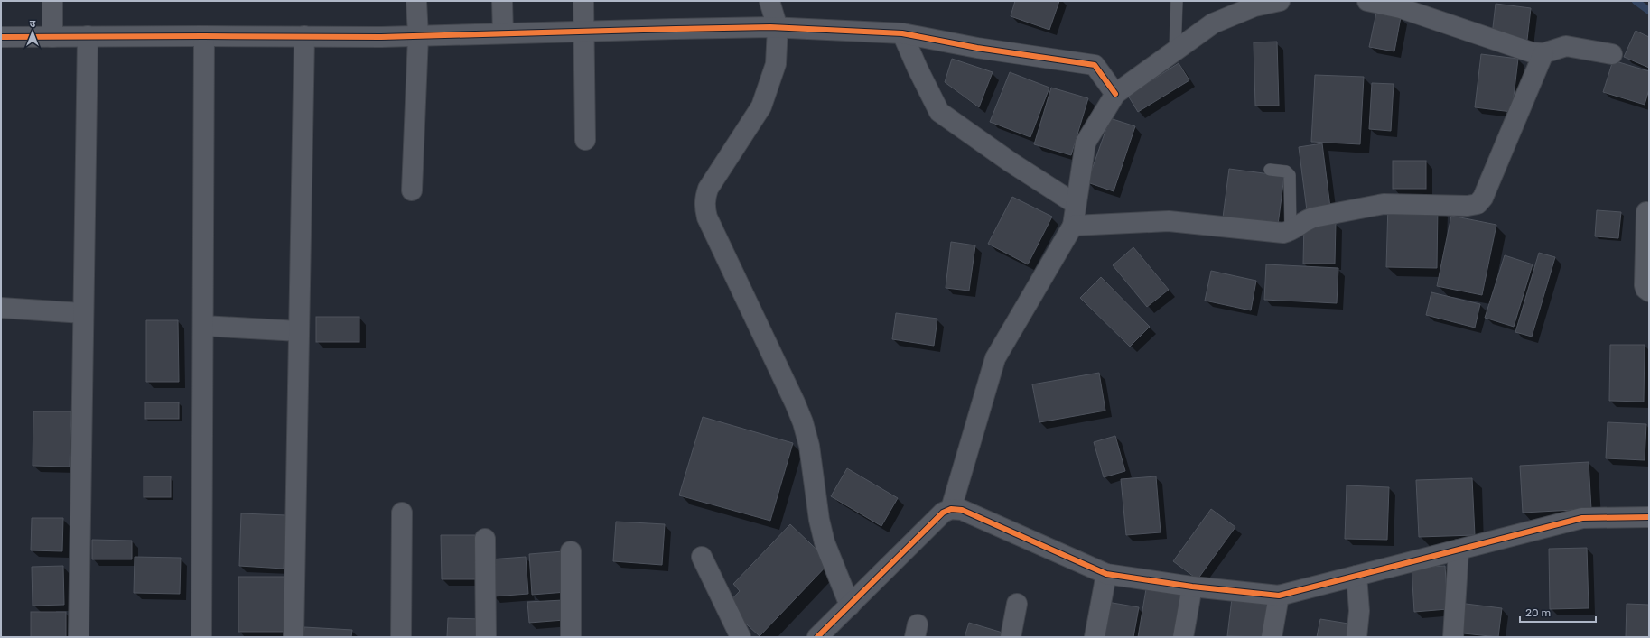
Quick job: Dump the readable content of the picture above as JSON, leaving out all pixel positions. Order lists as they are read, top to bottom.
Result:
{
  "scale_bar": "20 m",
  "north": "top"
}
